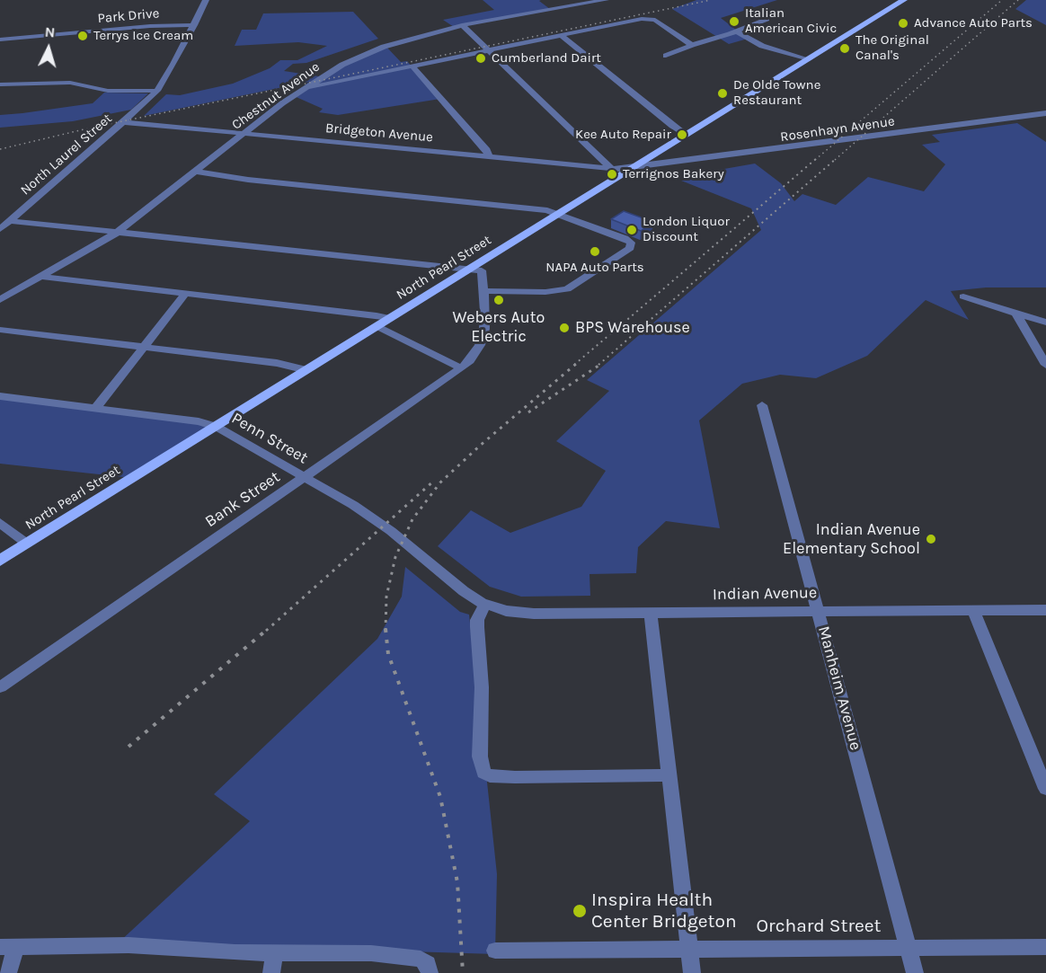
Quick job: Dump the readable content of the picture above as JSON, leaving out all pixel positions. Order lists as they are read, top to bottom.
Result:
{
  "streets": {
    "main road": ["North Pearl Street"],
    "street": [
      "Park Drive",
      "Chestnut Avenue",
      "Rosenhayn Avenue",
      "Bridgeton Avenue",
      "North Laurel Street",
      "Penn Street",
      "Bank Street",
      "Indian Avenue",
      "Manheim Avenue",
      "Orchard Street"
    ]
  },
  "crossings": [
    ["Park Drive", "North Laurel Street"],
    ["Chestnut Avenue", "Bridgeton Avenue"],
    ["Rosenhayn Avenue", "Bridgeton Avenue"],
    ["Rosenhayn Avenue", "North Pearl Street"],
    ["Bridgeton Avenue", "North Laurel Street"],
    ["Bridgeton Avenue", "North Pearl Street"],
    ["North Pearl Street", "Penn Street"],
    ["North Pearl Street", "Bank Street"],
    ["Penn Street", "Bank Street"],
    ["Penn Street", "Indian Avenue"],
    ["Indian Avenue", "Manheim Avenue"],
    ["Manheim Avenue", "Orchard Street"]
  ],
  "places": [
    "Italian American Civic",
    "Advance Auto Parts",
    "Terrys Ice Cream",
    "The Original Canal's",
    "Cumberland Dairt",
    "De Olde Towne Restaurant",
    "Kee Auto Repair",
    "Terrignos Bakery",
    "London Liquor Discount",
    "NAPA Auto Parts",
    "Webers Auto Electric",
    "BPS Warehouse",
    "Indian Avenue Elementary School",
    "Inspira Health Center Bridgeton"
  ],
  "north": "top"
}
